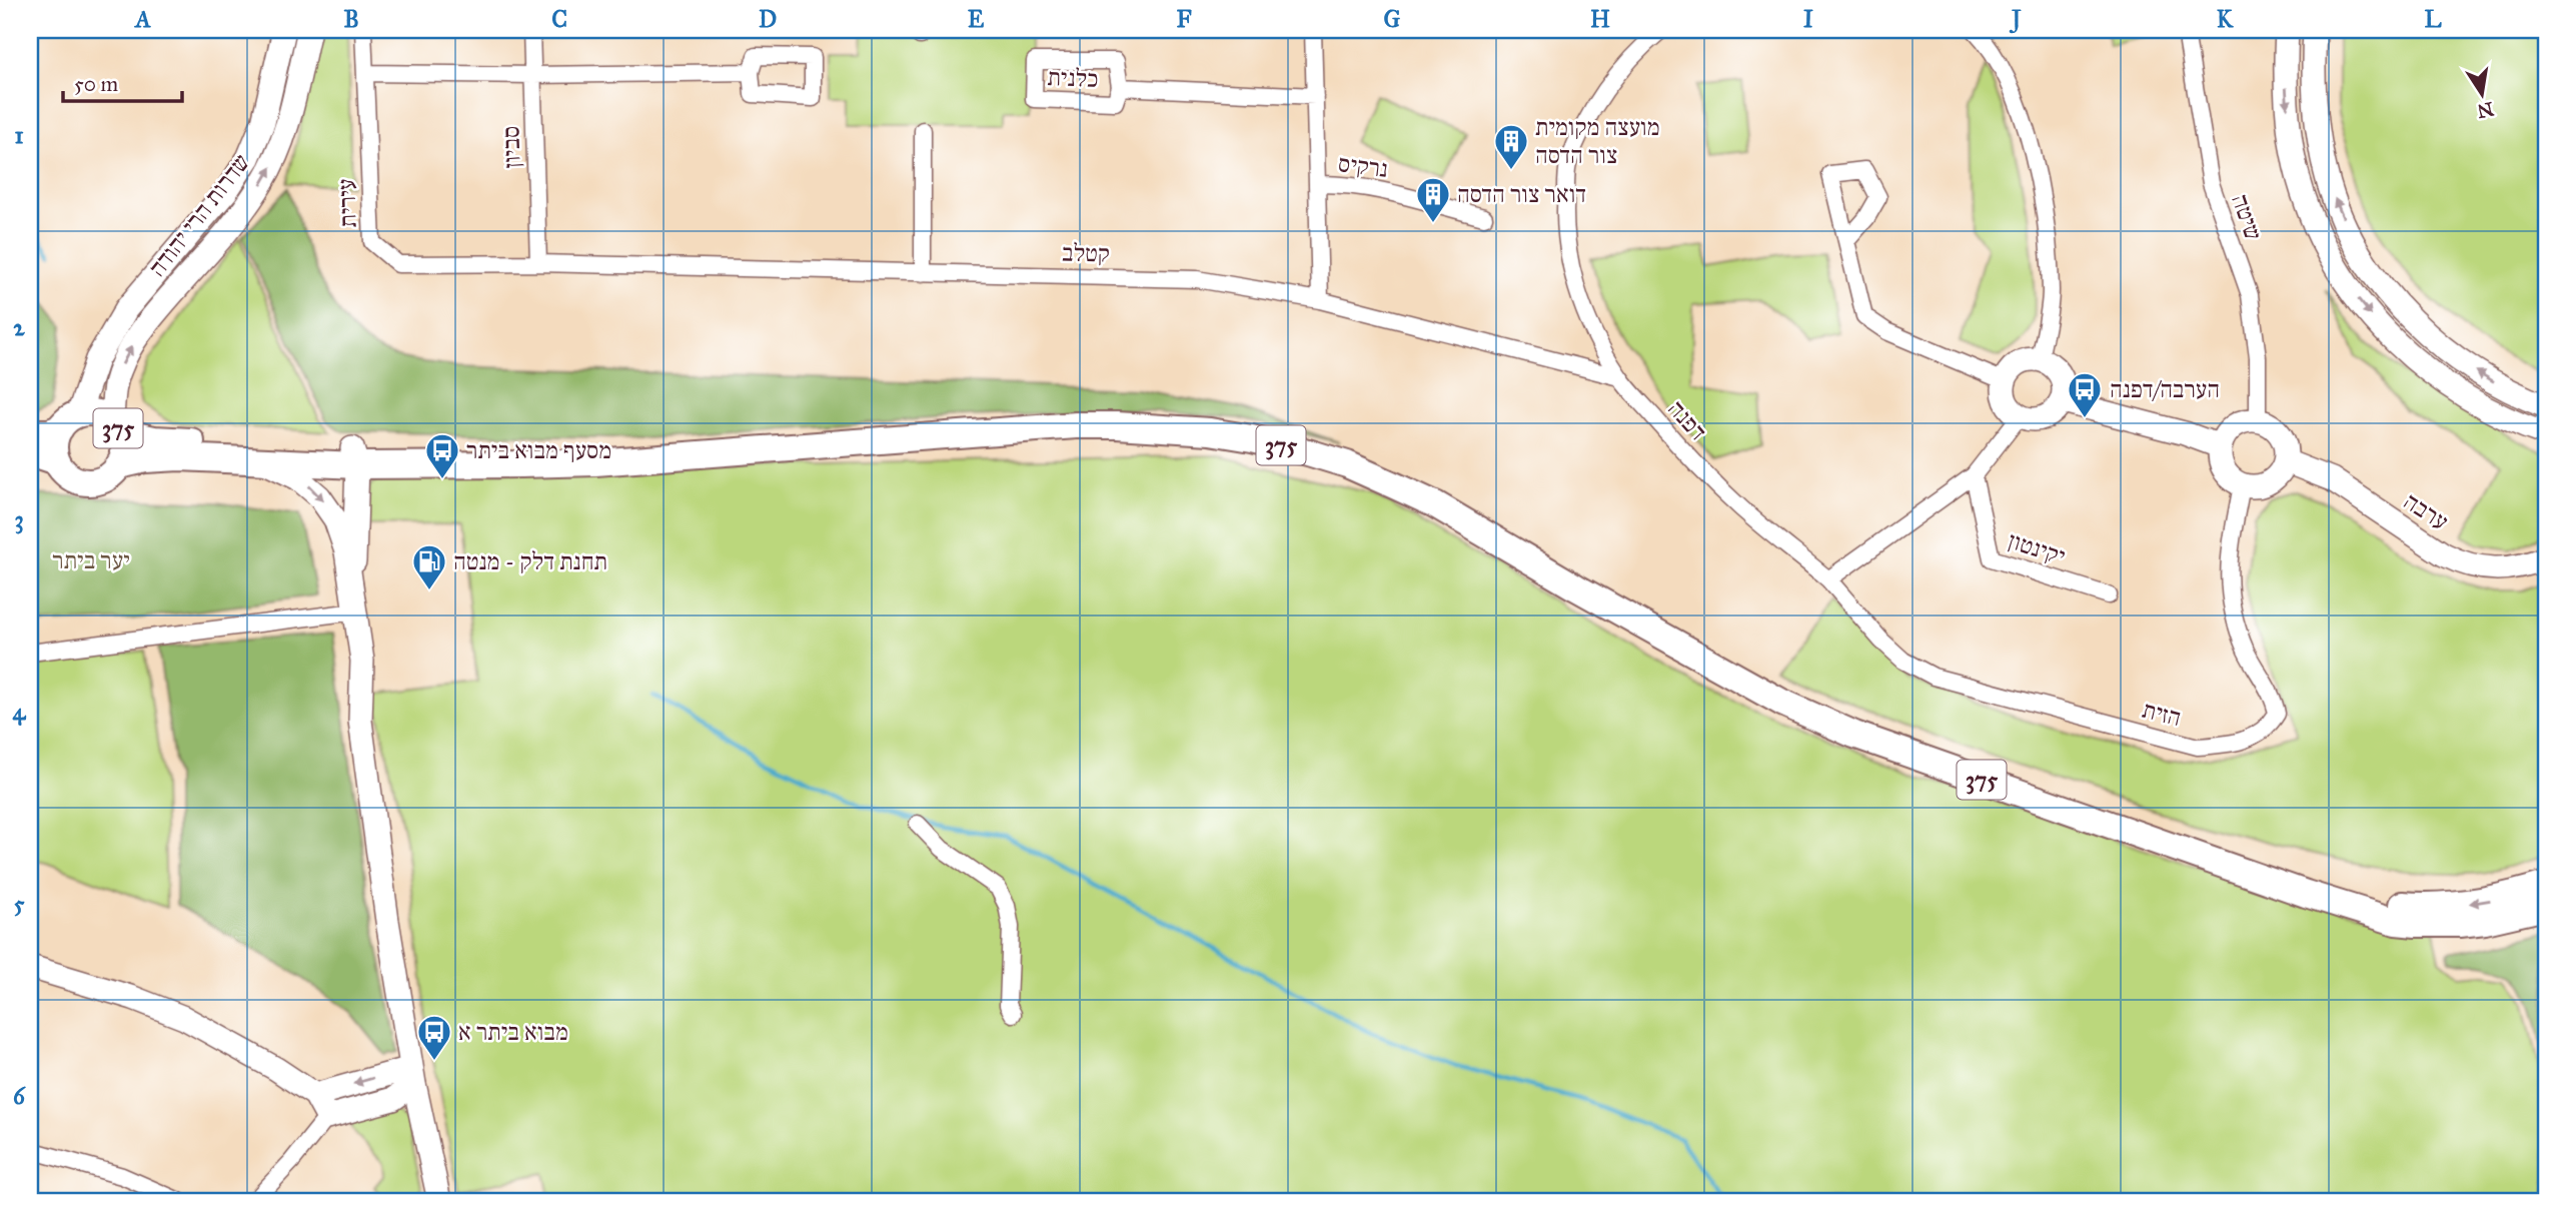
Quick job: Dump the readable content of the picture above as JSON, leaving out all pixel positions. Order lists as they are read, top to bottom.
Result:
{
  "streets": {
    "main road": ["375"],
    "street": [
      "כלנית",
      "סביון",
      "נרקיס",
      "עירית",
      "שדרות הרי יהודה",
      "שיטה",
      "קטלב",
      "דפנה",
      "ערבה",
      "יקינטון",
      "הזית"
    ]
  },
  "crossings": [
    ["כלנית", "נרקיס"],
    ["סביון", "עירית"],
    ["סביון", "קטלב"],
    ["נרקיס", "קטלב"],
    ["עירית", "קטלב"],
    ["שדרות הרי יהודה", "375"],
    ["שיטה", "ערבה"],
    ["שיטה", "הזית"],
    ["קטלב", "דפנה"],
    ["דפנה", "הזית"],
    ["ערבה", "הזית"]
  ],
  "parks": ["יער ביתר"],
  "places": {
    "building": ["מועצה מקומית צור הדסה", "דואר צור הדסה"],
    "bus stop": ["הערבה/דפנה", "מסעף מבוא ביתר", "מבוא ביתר א"],
    "fuel station": ["תחנת דלק - מנטה"]
  },
  "scale_bar": "50 m",
  "north": "bottom",
  "grid": {
    "columns": [
      "A",
      "B",
      "C",
      "D",
      "E",
      "F",
      "G",
      "H",
      "I",
      "J",
      "K",
      "L"
    ],
    "rows": [
      "1",
      "2",
      "3",
      "4",
      "5",
      "6"
    ]
  }
}
